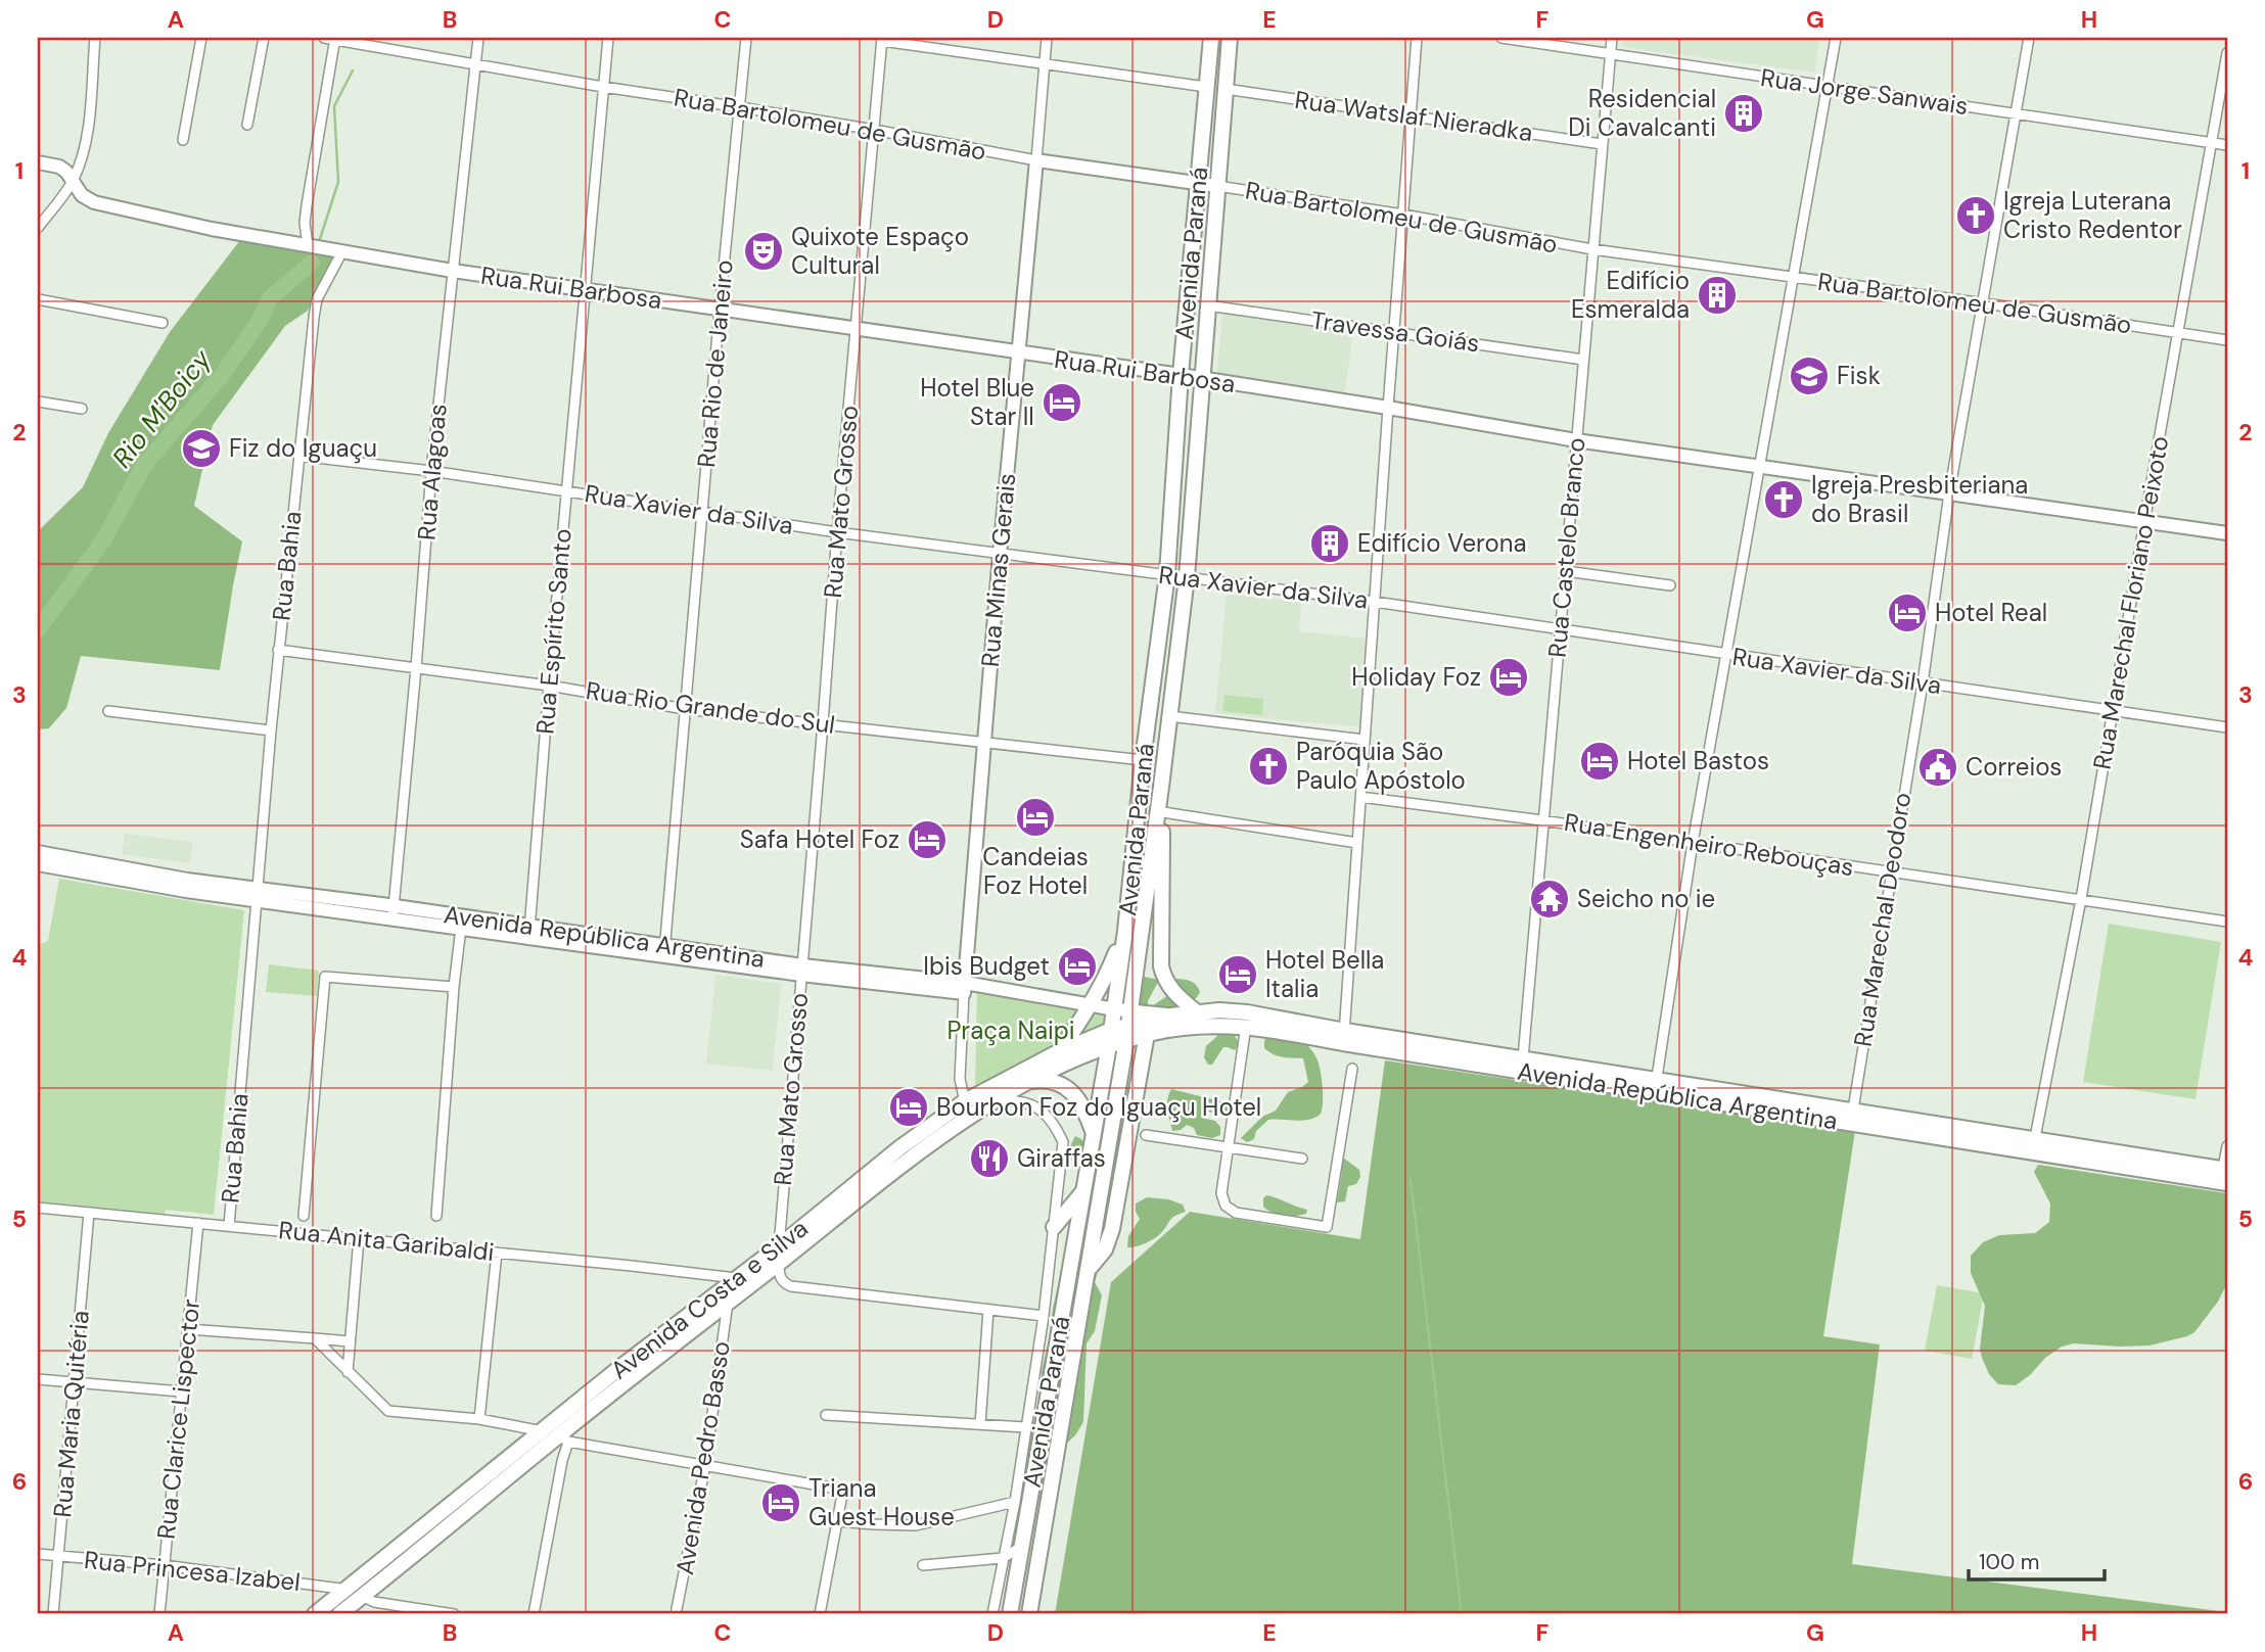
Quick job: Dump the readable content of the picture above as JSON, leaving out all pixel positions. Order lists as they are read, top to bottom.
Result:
{
  "streets": {
    "main road": [
      "Rua Bartolomeu de Gusmão",
      "Avenida Paraná",
      "Rua Rui Barbosa",
      "Rua Minas Gerais",
      "Avenida República Argentina",
      "Avenida Costa e Silva"
    ],
    "street": [
      "Rua Jorge Sanwais",
      "Rua Watslaf Nieradka",
      "Travessa Goiás",
      "Rua Rio de Janeiro",
      "Rua Alagoas",
      "Rua Mato Grosso",
      "Rua Xavier da Silva",
      "Rua Castelo Branco",
      "Rua Bahia",
      "Rua Marechal Floriano Peixoto",
      "Rua Espírito Santo",
      "Rua Rio Grande do Sul",
      "Rua Engenheiro Rebouças",
      "Rua Marechal Deodoro",
      "Rua Anita Garibaldi",
      "Rua Maria Quitéria",
      "Rua Clarice Lispector",
      "Avenida Pedro Basso",
      "Rua Princesa Izabel"
    ]
  },
  "crossings": [
    ["Rua Jorge Sanwais", "Rua Castelo Branco"],
    ["Rua Jorge Sanwais", "Rua Marechal Floriano Peixoto"],
    ["Rua Jorge Sanwais", "Rua Marechal Deodoro"],
    ["Rua Watslaf Nieradka", "Avenida Paraná"],
    ["Rua Watslaf Nieradka", "Rua Castelo Branco"],
    ["Rua Bartolomeu de Gusmão", "Avenida Paraná"],
    ["Rua Bartolomeu de Gusmão", "Rua Rio de Janeiro"],
    ["Rua Bartolomeu de Gusmão", "Rua Alagoas"],
    ["Rua Bartolomeu de Gusmão", "Rua Mato Grosso"],
    ["Rua Bartolomeu de Gusmão", "Rua Castelo Branco"],
    ["Rua Bartolomeu de Gusmão", "Rua Minas Gerais"],
    ["Rua Bartolomeu de Gusmão", "Rua Marechal Floriano Peixoto"],
    ["Rua Bartolomeu de Gusmão", "Rua Espírito Santo"],
    ["Rua Bartolomeu de Gusmão", "Rua Marechal Deodoro"],
    ["Avenida Paraná", "Rua Rui Barbosa"],
    ["Avenida Paraná", "Travessa Goiás"],
    ["Avenida Paraná", "Rua Xavier da Silva"],
    ["Avenida Paraná", "Rua Rio Grande do Sul"],
    ["Avenida Paraná", "Avenida República Argentina"],
    ["Avenida Paraná", "Avenida Costa e Silva"],
    ["Rua Rui Barbosa", "Rua Rio de Janeiro"],
    ["Rua Rui Barbosa", "Rua Alagoas"],
    ["Rua Rui Barbosa", "Rua Mato Grosso"],
    ["Rua Rui Barbosa", "Rua Castelo Branco"],
    ["Rua Rui Barbosa", "Rua Bahia"],
    ["Rua Rui Barbosa", "Rua Minas Gerais"],
    ["Rua Rui Barbosa", "Rua Marechal Floriano Peixoto"],
    ["Rua Rui Barbosa", "Rua Espírito Santo"],
    ["Rua Rui Barbosa", "Rua Marechal Deodoro"],
    ["Travessa Goiás", "Rua Castelo Branco"],
    ["Rua Rio de Janeiro", "Rua Xavier da Silva"],
    ["Rua Rio de Janeiro", "Rua Rio Grande do Sul"],
    ["Rua Rio de Janeiro", "Avenida República Argentina"],
    ["Rua Alagoas", "Rua Xavier da Silva"],
    ["Rua Alagoas", "Rua Rio Grande do Sul"],
    ["Rua Alagoas", "Avenida República Argentina"],
    ["Rua Mato Grosso", "Rua Xavier da Silva"],
    ["Rua Mato Grosso", "Rua Rio Grande do Sul"],
    ["Rua Mato Grosso", "Avenida República Argentina"],
    ["Rua Mato Grosso", "Avenida Costa e Silva"],
    ["Rua Xavier da Silva", "Rua Castelo Branco"],
    ["Rua Xavier da Silva", "Rua Bahia"],
    ["Rua Xavier da Silva", "Rua Minas Gerais"],
    ["Rua Xavier da Silva", "Rua Marechal Floriano Peixoto"],
    ["Rua Xavier da Silva", "Rua Espírito Santo"],
    ["Rua Xavier da Silva", "Rua Marechal Deodoro"],
    ["Rua Castelo Branco", "Rua Engenheiro Rebouças"],
    ["Rua Castelo Branco", "Avenida República Argentina"],
    ["Rua Bahia", "Rua Rio Grande do Sul"],
    ["Rua Bahia", "Avenida República Argentina"],
    ["Rua Bahia", "Rua Anita Garibaldi"],
    ["Rua Minas Gerais", "Rua Rio Grande do Sul"],
    ["Rua Minas Gerais", "Avenida República Argentina"],
    ["Rua Minas Gerais", "Avenida Costa e Silva"],
    ["Rua Marechal Floriano Peixoto", "Rua Engenheiro Rebouças"],
    ["Rua Marechal Floriano Peixoto", "Avenida República Argentina"],
    ["Rua Espírito Santo", "Rua Rio Grande do Sul"],
    ["Rua Espírito Santo", "Avenida República Argentina"],
    ["Rua Engenheiro Rebouças", "Rua Marechal Deodoro"],
    ["Rua Marechal Deodoro", "Avenida República Argentina"],
    ["Avenida República Argentina", "Avenida Costa e Silva"],
    ["Rua Anita Garibaldi", "Avenida Costa e Silva"],
    ["Rua Anita Garibaldi", "Rua Maria Quitéria"],
    ["Rua Anita Garibaldi", "Rua Clarice Lispector"],
    ["Avenida Costa e Silva", "Avenida Pedro Basso"],
    ["Avenida Costa e Silva", "Rua Princesa Izabel"],
    ["Rua Maria Quitéria", "Rua Princesa Izabel"],
    ["Rua Clarice Lispector", "Rua Princesa Izabel"]
  ],
  "water": ["Rio M'Boicy"],
  "parks": ["Praça Naipi"],
  "places": {
    "building": ["Residencial Di Cavalcanti", "Edifício Esmeralda", "Edifício Verona"],
    "church": ["Igreja Luterana Cristo Redentor", "Igreja Presbiteriana do Brasil", "Paróquia São Paulo Apóstolo"],
    "theatre": ["Quixote Espaço Cultural"],
    "school or university": ["Fisk", "Fiz do Iguaçu"],
    "hotel": [
      "Hotel Blue Star II",
      "Hotel Real",
      "Holiday Foz",
      "Hotel Bastos",
      "Candeias Foz Hotel",
      "Safa Hotel Foz",
      "Ibis Budget",
      "Hotel Bella Italia",
      "Bourbon Foz do Iguaçu Hotel",
      "Triana Guest House"
    ],
    "public building": ["Correios"],
    "temple": ["Seicho no ie"],
    "restaurant": ["Giraffas"]
  },
  "scale_bar": "100 m",
  "grid": {
    "columns": [
      "A",
      "B",
      "C",
      "D",
      "E",
      "F",
      "G",
      "H"
    ],
    "rows": [
      "1",
      "2",
      "3",
      "4",
      "5",
      "6"
    ]
  }
}
